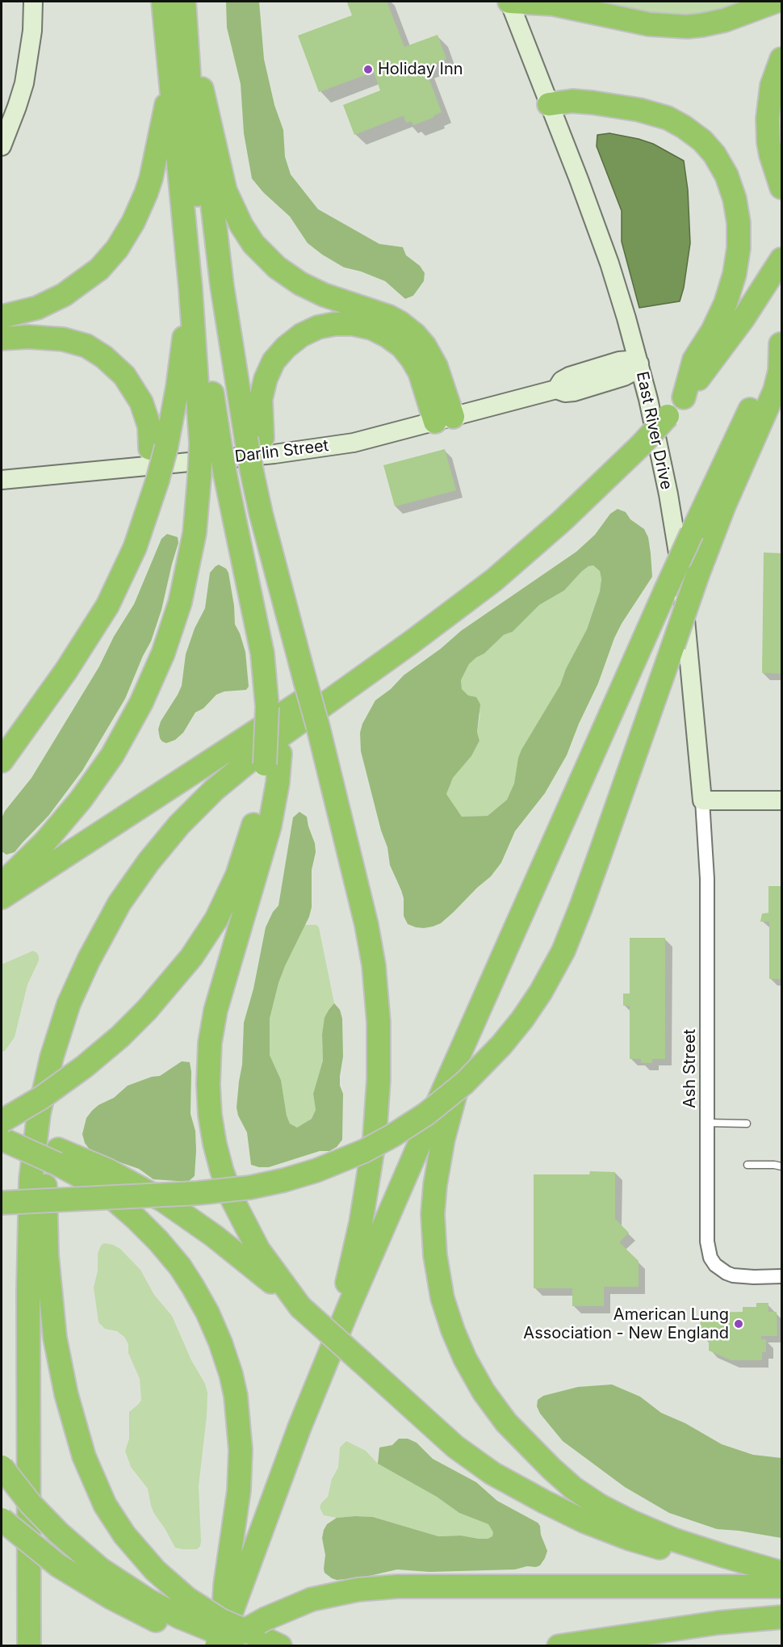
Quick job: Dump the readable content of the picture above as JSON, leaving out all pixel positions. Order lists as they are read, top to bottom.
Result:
{
  "streets": {
    "street": ["East River Drive", "Darlin Street", "Ash Street"]
  },
  "crossings": [
    ["East River Drive", "Darlin Street"],
    ["East River Drive", "Ash Street"]
  ],
  "places": ["Holiday Inn", "American Lung Association - New England"]
}
